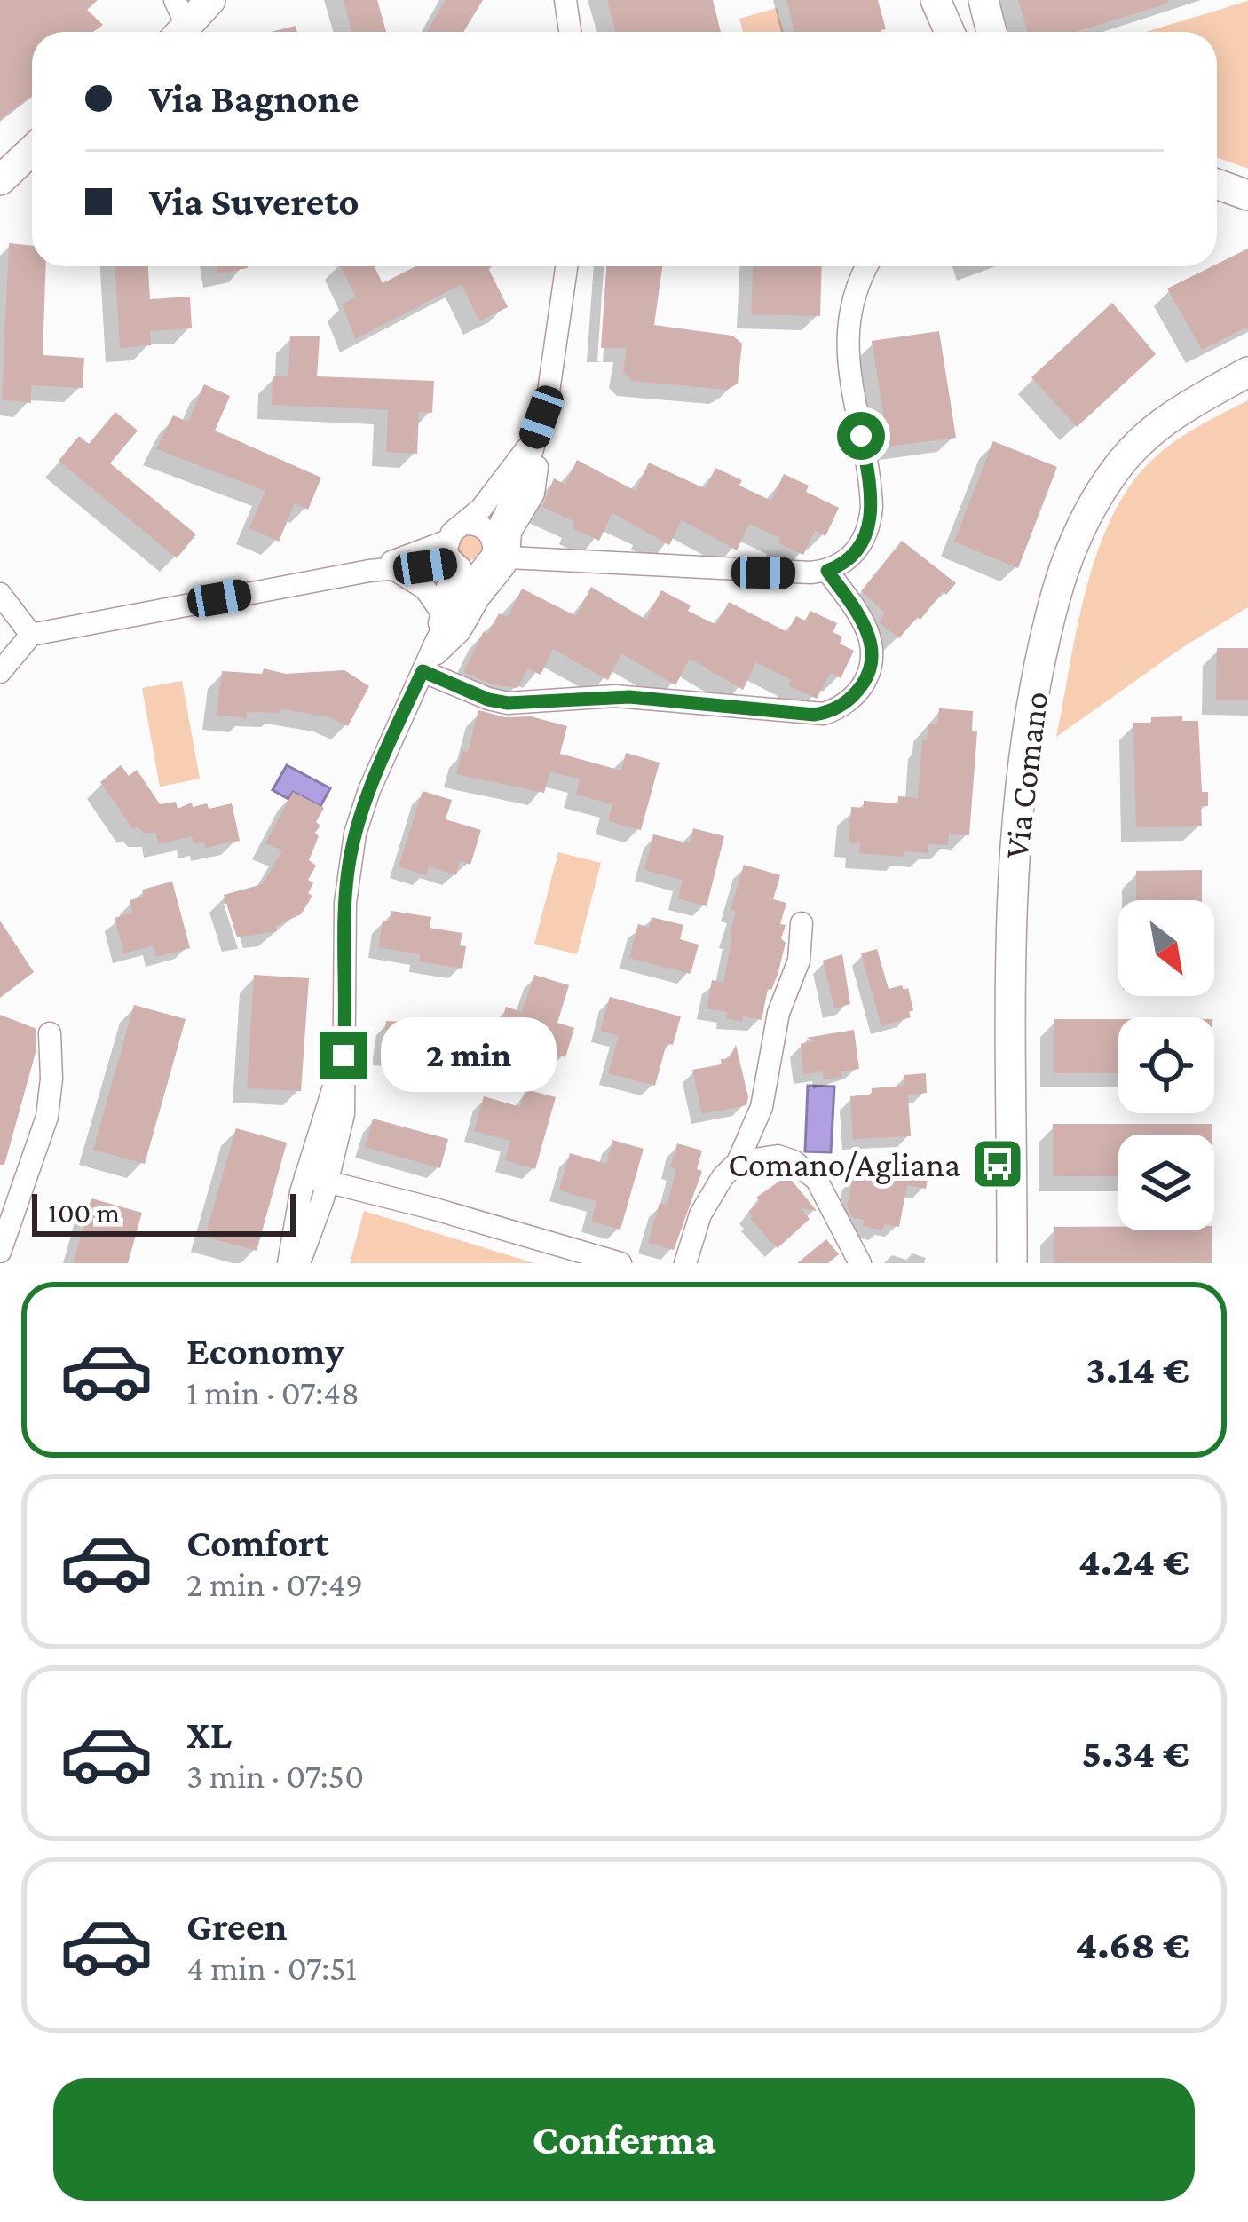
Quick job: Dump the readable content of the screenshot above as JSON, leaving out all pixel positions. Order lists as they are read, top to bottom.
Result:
{
  "streets": {
    "street": ["Via Comano"]
  },
  "places": {
    "bus stop": ["Comano/Agliana"]
  },
  "scale_bar": "100 m",
  "north": "bottom right",
  "page": {
    "banner": ["Via Bagnone", "Via Suvereto"],
    "bubble": "2 min",
    "scale": "100 m",
    "list": [
      {
        "name": "Economy",
        "note": "1 min · 07:48",
        "value": "3.14 €"
      },
      {
        "name": "Comfort",
        "note": "2 min · 07:49",
        "value": "4.24 €"
      },
      {
        "name": "XL",
        "note": "3 min · 07:50",
        "value": "5.34 €"
      },
      {
        "name": "Green",
        "note": "4 min · 07:51",
        "value": "4.68 €"
      }
    ],
    "buttons": "Conferma"
  }
}
